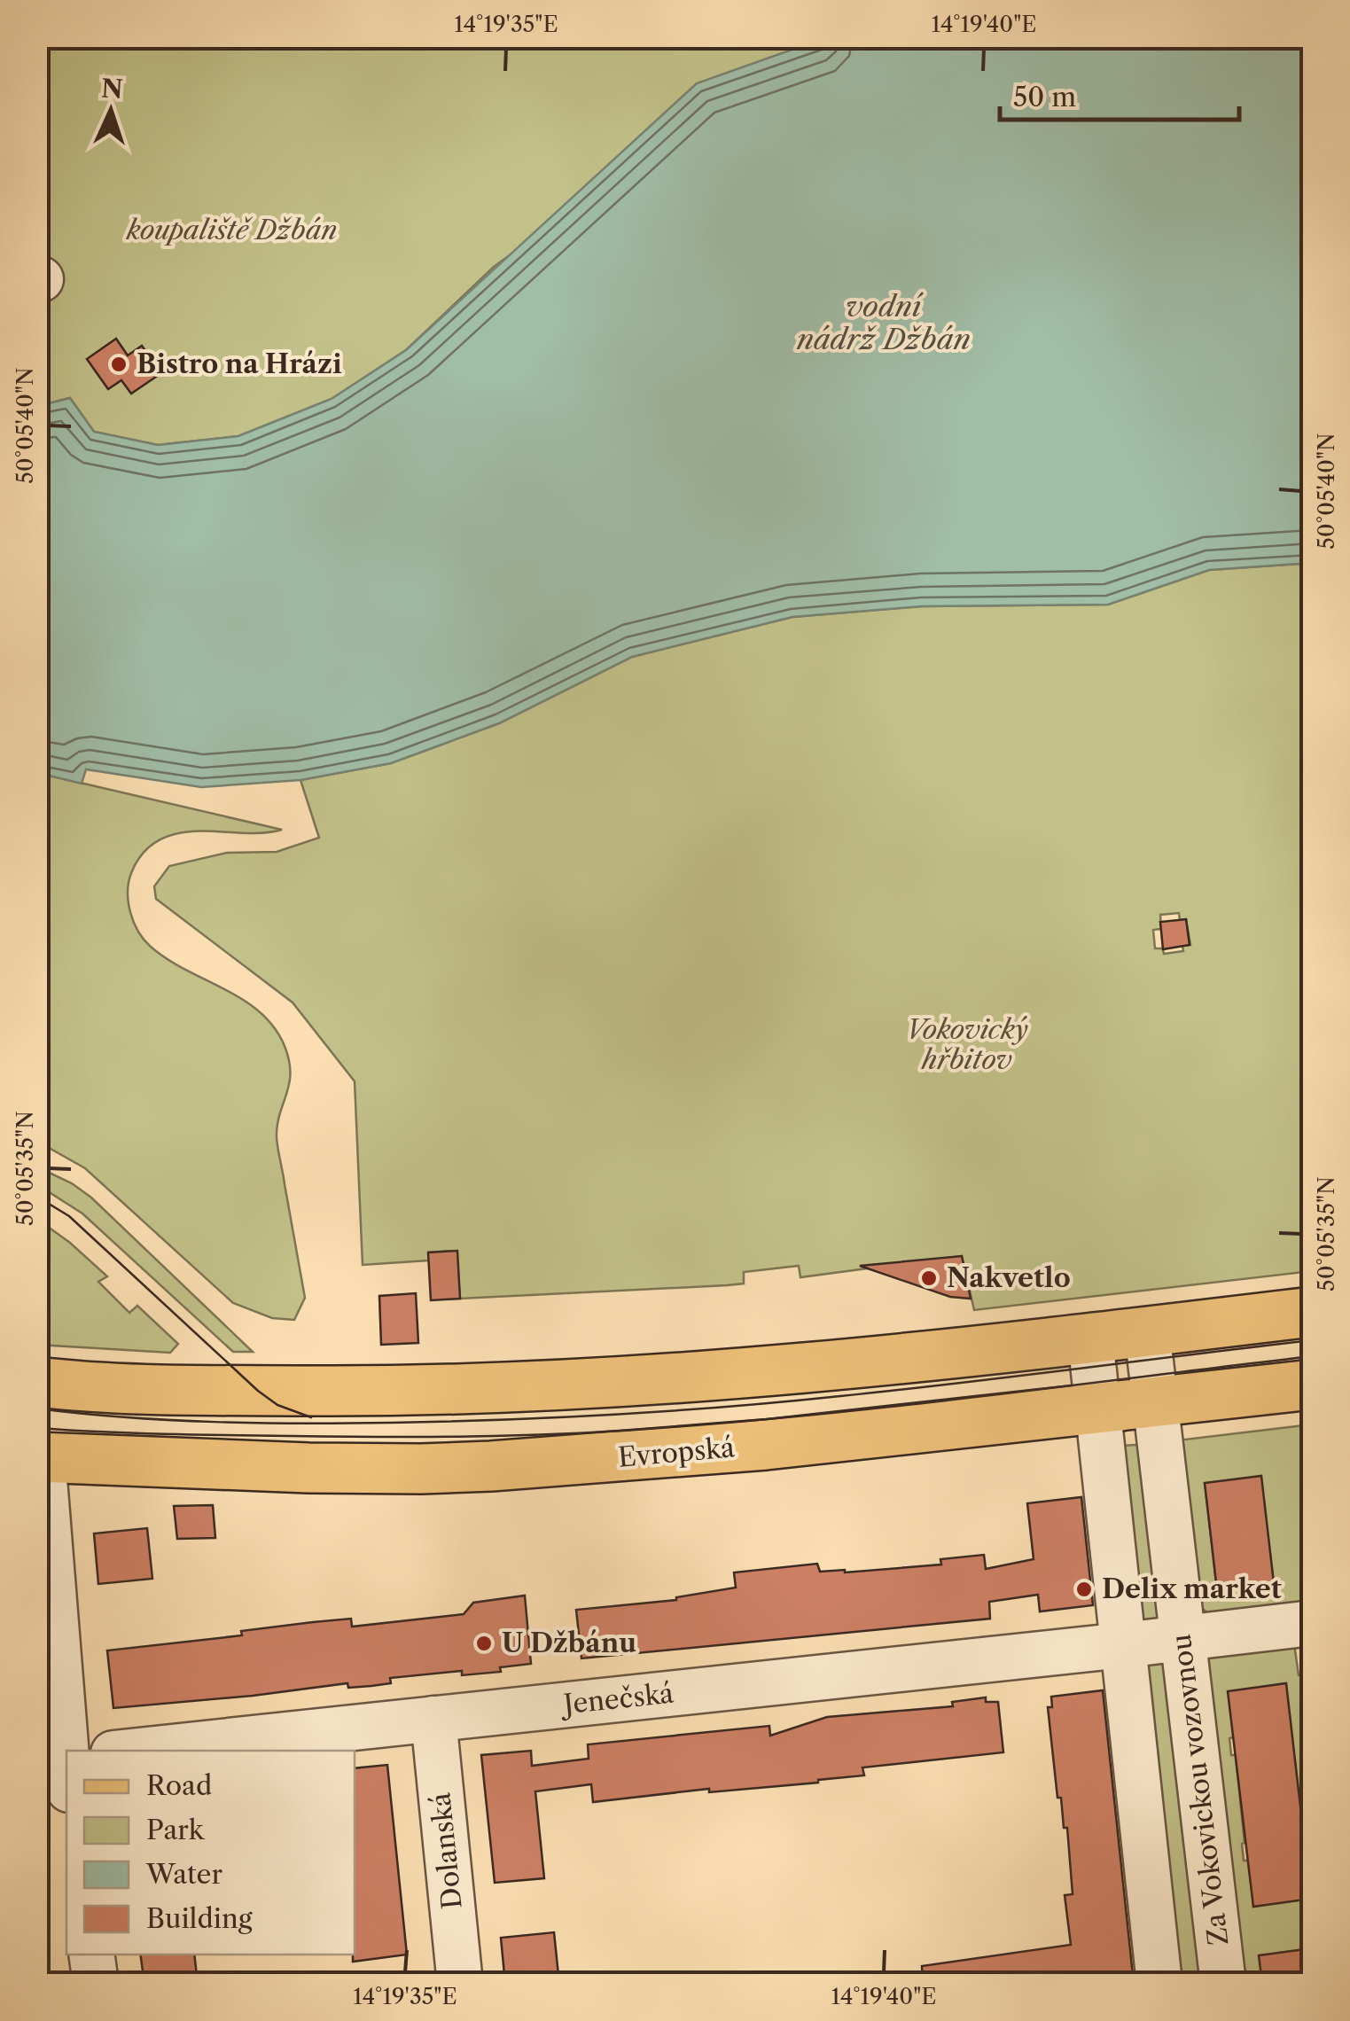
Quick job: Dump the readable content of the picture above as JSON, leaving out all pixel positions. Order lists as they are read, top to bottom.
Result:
{
  "streets": {
    "main road": ["Evropská"],
    "street": ["Jenečská", "Za Vokovickou vozovnou", "Dolanská"]
  },
  "crossings": [
    ["Evropská", "Za Vokovickou vozovnou"],
    ["Jenečská", "Za Vokovickou vozovnou"],
    ["Jenečská", "Dolanská"]
  ],
  "water": ["vodní nádrž Džbán"],
  "parks": ["koupaliště Džbán", "Vokovický hřbitov"],
  "places": [
    "Bistro na Hrázi",
    "Nakvetlo",
    "Delix market",
    "U Džbánu"
  ],
  "legend": [
    "Road",
    "Park",
    "Water",
    "Building"
  ],
  "scale_bar": "50 m",
  "north": "top",
  "coordinates": [
    "14°19'35\"E",
    "14°19'40\"E",
    "50°05'40\"N",
    "50°05'35\"N"
  ]
}
